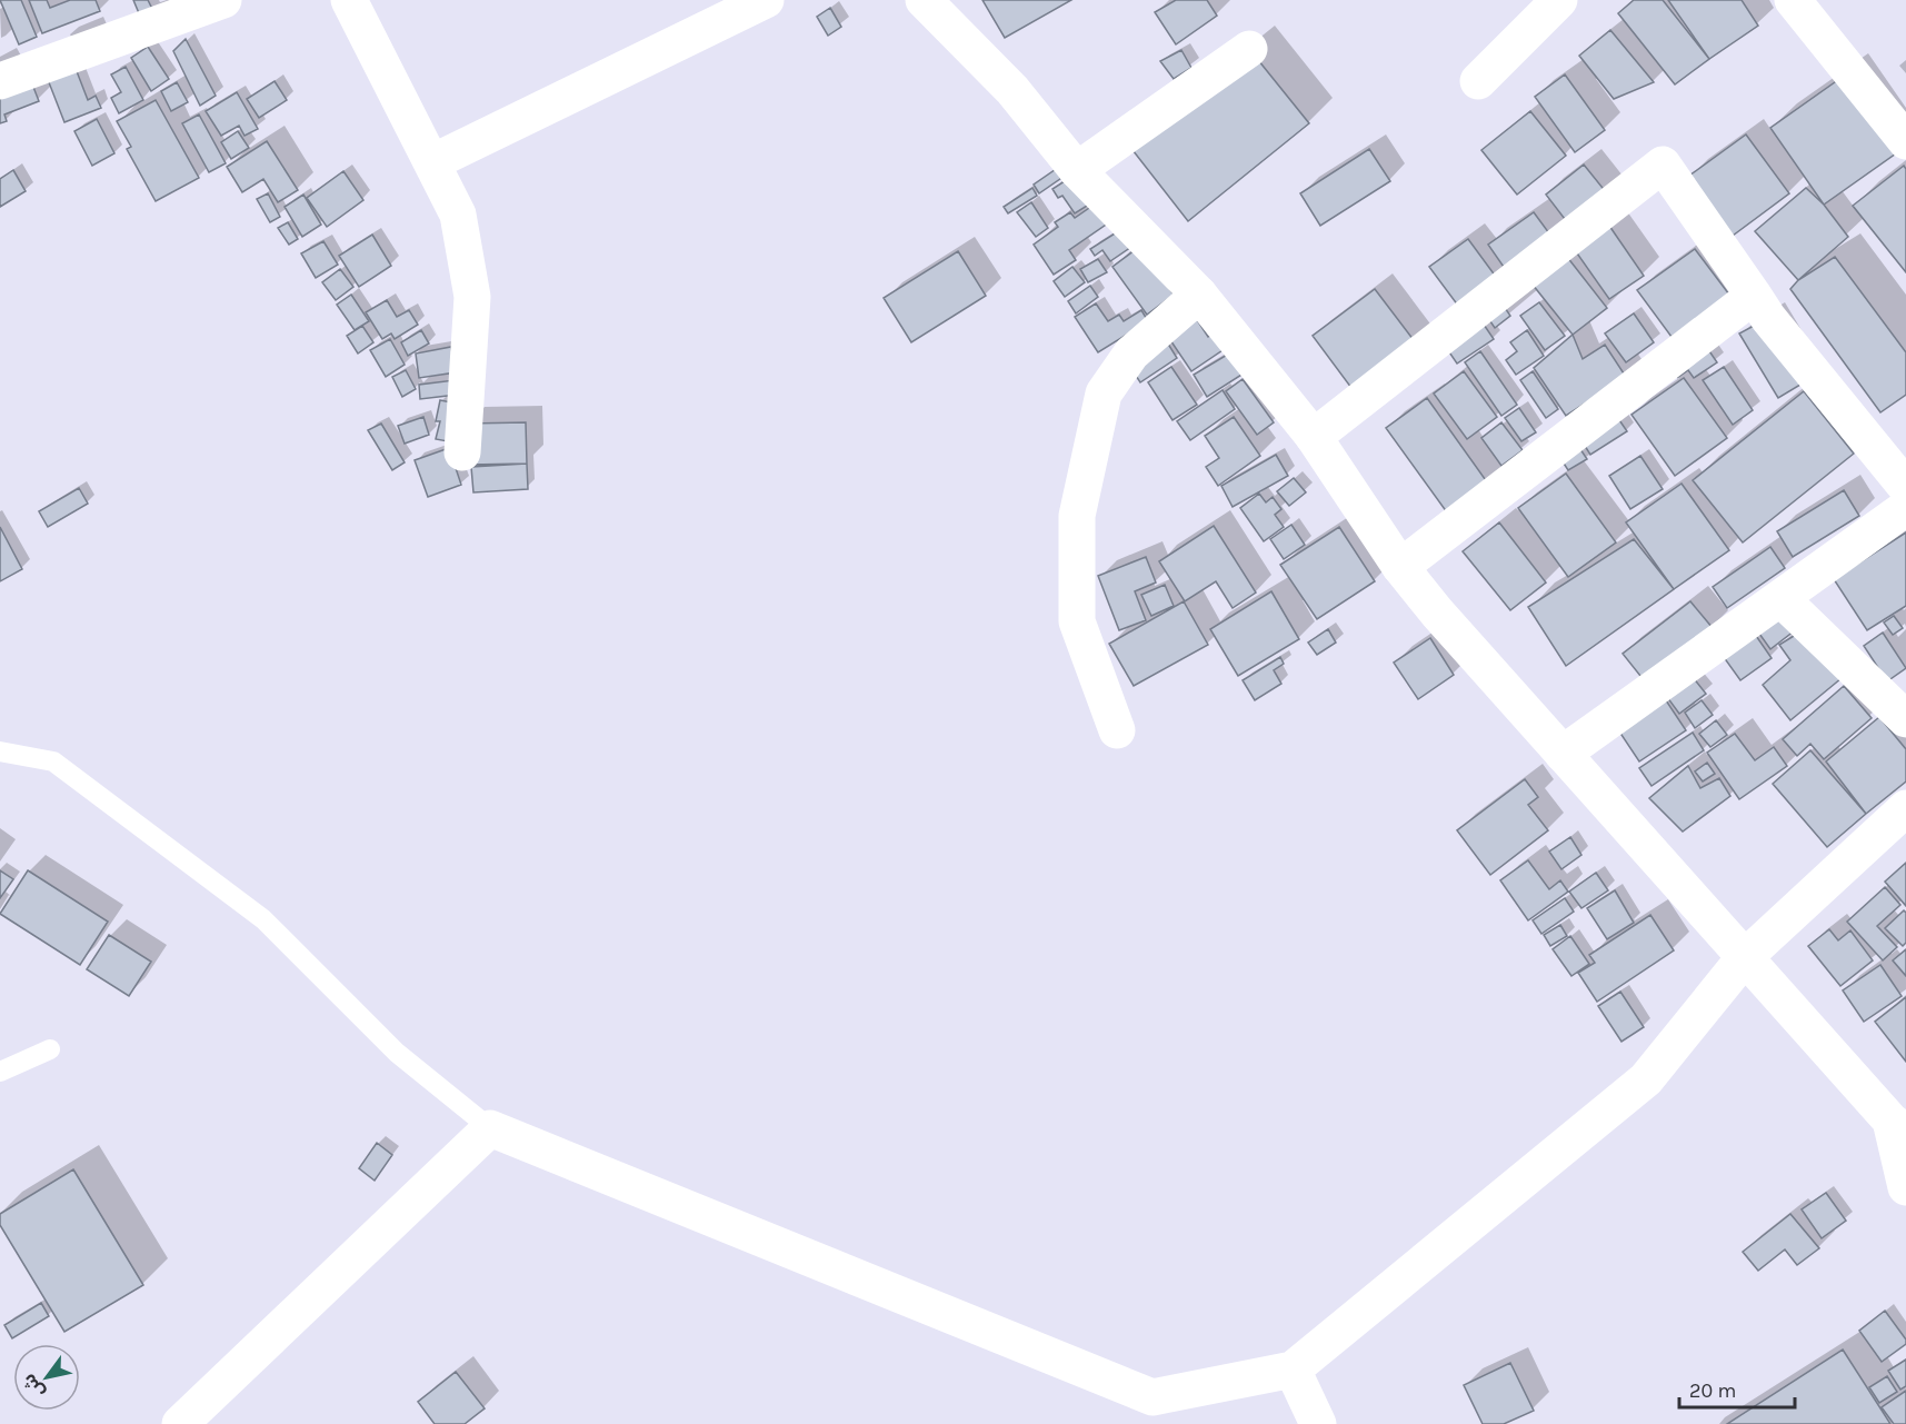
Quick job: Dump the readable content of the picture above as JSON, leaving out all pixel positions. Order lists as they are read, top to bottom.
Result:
{
  "scale_bar": "20 m",
  "north": "bottom left"
}
